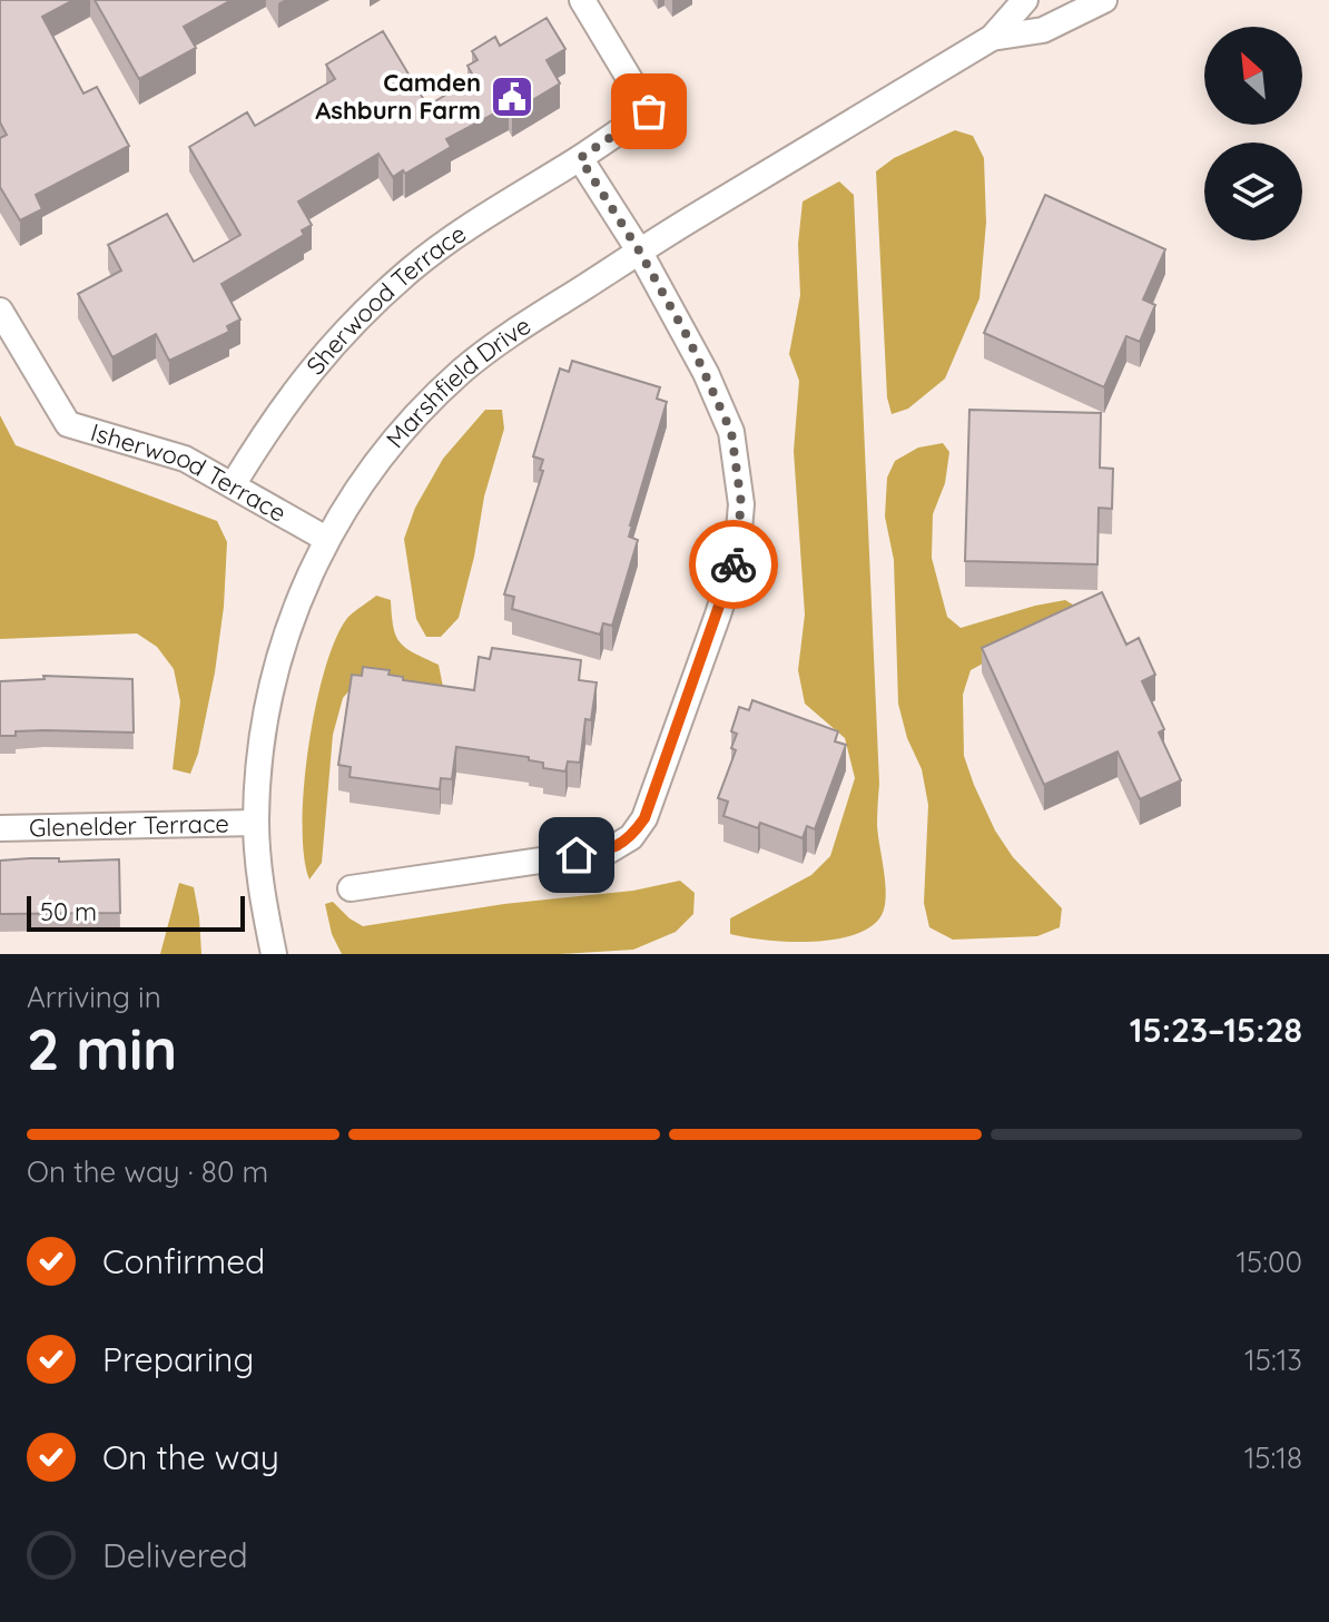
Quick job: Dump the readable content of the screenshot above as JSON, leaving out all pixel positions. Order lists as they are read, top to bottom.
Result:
{
  "streets": {
    "street": [
      "Sherwood Terrace",
      "Marshfield Drive",
      "Isherwood Terrace",
      "Glenelder Terrace"
    ]
  },
  "crossings": [
    ["Sherwood Terrace", "Isherwood Terrace"],
    ["Marshfield Drive", "Isherwood Terrace"],
    ["Marshfield Drive", "Glenelder Terrace"]
  ],
  "places": {
    "public building": ["Camden Ashburn Farm"]
  },
  "scale_bar": "50 m",
  "north": "top left",
  "page": {
    "scale": "50 m",
    "heading": ["2 min", "Arriving in", "15:23–15:28"],
    "bar": "On the way · 80 m",
    "list": [
      ["Confirmed", "15:00"],
      ["Preparing", "15:13"],
      ["On the way", "15:18"],
      "Delivered"
    ]
  }
}
